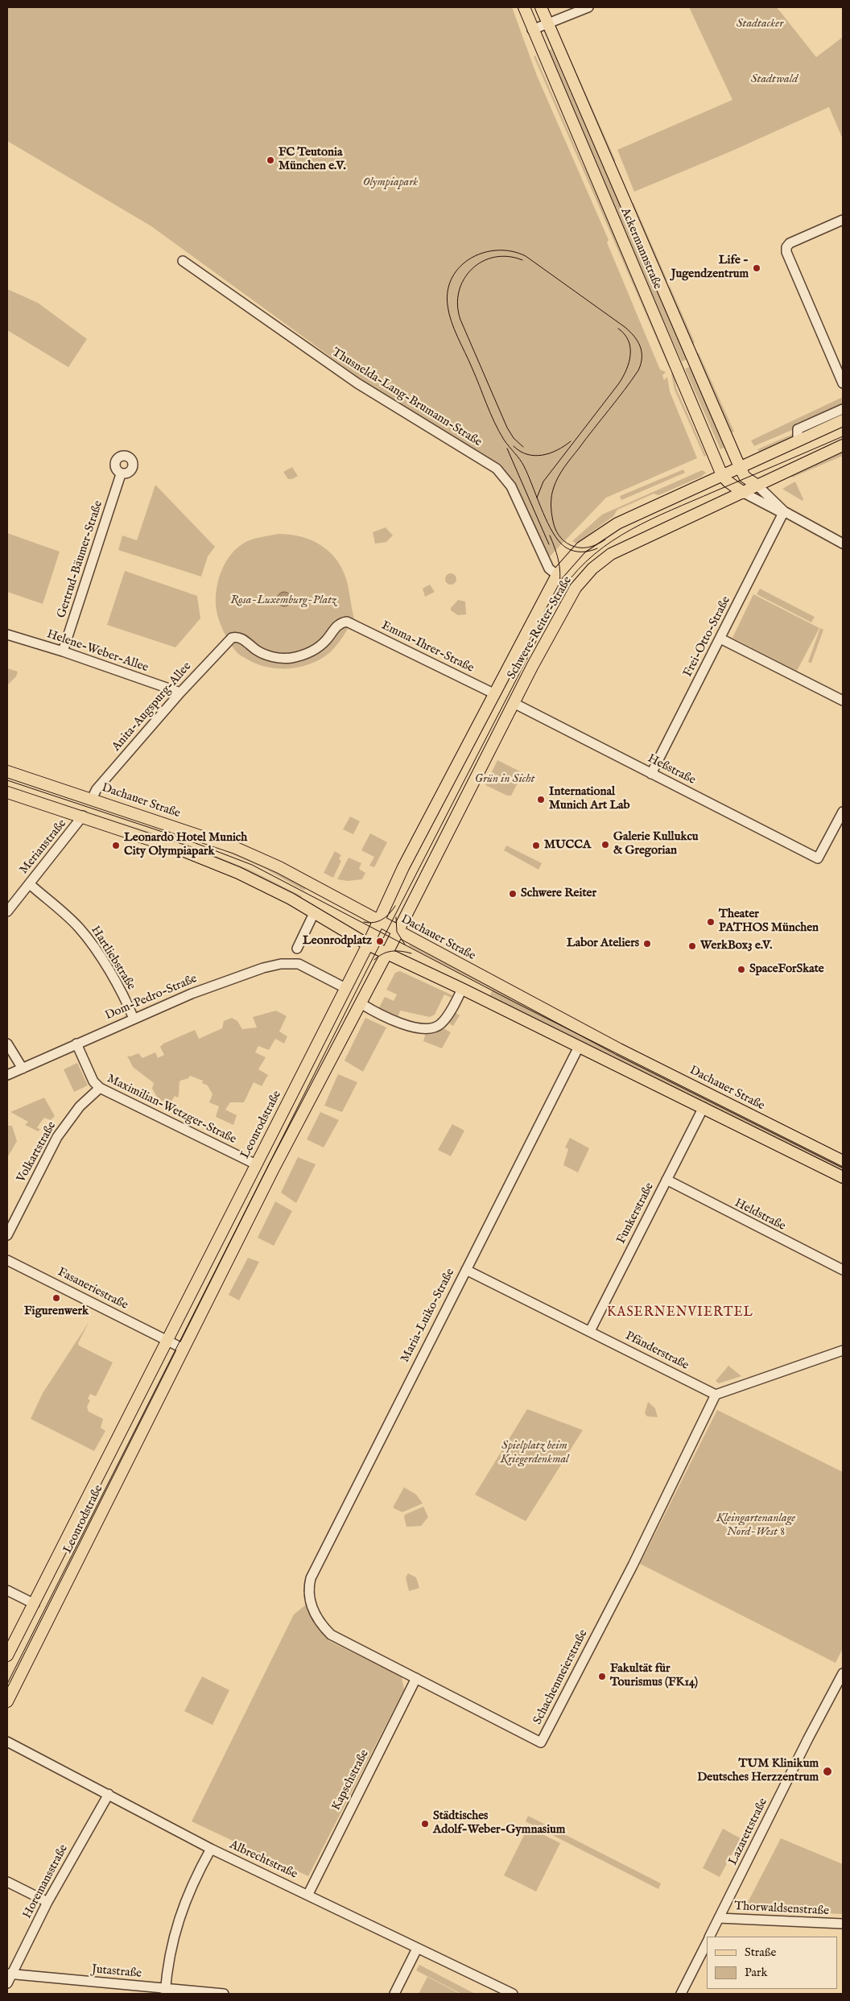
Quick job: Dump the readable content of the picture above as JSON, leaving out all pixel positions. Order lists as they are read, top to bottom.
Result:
{
  "streets": {
    "main road": [
      "Ackermannstraße",
      "Schwere-Reiter-Straße",
      "Dachauer Straße",
      "Leonrodstraße"
    ],
    "street": [
      "Thusnelda-Lang-Brumann-Straße",
      "Gertrud-Bäumer-Straße",
      "Frei-Otto-Straße",
      "Emma-Ihrer-Straße",
      "Helene-Weber-Allee",
      "Anita-Augspurg-Allee",
      "Heßstraße",
      "Merianstraße",
      "Hartliebstraße",
      "Dom-Pedro-Straße",
      "Maximilian-Wetzger-Straße",
      "Volkartstraße",
      "Funkerstraße",
      "Heldstraße",
      "Fasaneriestraße",
      "Maria-Luiko-Straße",
      "Pfänderstraße",
      "Schachenmeierstraße",
      "Kapschstraße",
      "Lazarettstraße",
      "Albrechtstraße",
      "Horemansstraße",
      "Thorwaldsenstraße",
      "Jutastraße"
    ]
  },
  "crossings": [
    ["Ackermannstraße", "Schwere-Reiter-Straße"],
    ["Thusnelda-Lang-Brumann-Straße", "Schwere-Reiter-Straße"],
    ["Gertrud-Bäumer-Straße", "Helene-Weber-Allee"],
    ["Schwere-Reiter-Straße", "Emma-Ihrer-Straße"],
    ["Schwere-Reiter-Straße", "Heßstraße"],
    ["Schwere-Reiter-Straße", "Dachauer Straße"],
    ["Schwere-Reiter-Straße", "Leonrodstraße"],
    ["Frei-Otto-Straße", "Heßstraße"],
    ["Emma-Ihrer-Straße", "Anita-Augspurg-Allee"],
    ["Helene-Weber-Allee", "Anita-Augspurg-Allee"],
    ["Anita-Augspurg-Allee", "Dachauer Straße"],
    ["Dachauer Straße", "Leonrodstraße"],
    ["Merianstraße", "Hartliebstraße"],
    ["Hartliebstraße", "Dom-Pedro-Straße"],
    ["Dom-Pedro-Straße", "Maximilian-Wetzger-Straße"],
    ["Maximilian-Wetzger-Straße", "Leonrodstraße"],
    ["Maximilian-Wetzger-Straße", "Volkartstraße"],
    ["Leonrodstraße", "Fasaneriestraße"],
    ["Funkerstraße", "Heldstraße"],
    ["Funkerstraße", "Pfänderstraße"],
    ["Maria-Luiko-Straße", "Pfänderstraße"],
    ["Maria-Luiko-Straße", "Schachenmeierstraße"],
    ["Pfänderstraße", "Schachenmeierstraße"],
    ["Schachenmeierstraße", "Kapschstraße"],
    ["Kapschstraße", "Albrechtstraße"],
    ["Lazarettstraße", "Thorwaldsenstraße"],
    ["Albrechtstraße", "Horemansstraße"],
    ["Horemansstraße", "Jutastraße"]
  ],
  "districts": ["KASERNENVIERTEL"],
  "parks": [
    "Stadtacker",
    "Stadtwald",
    "Olympiapark",
    "Rosa-Luxemburg-Platz",
    "Grün in Sicht",
    "Spielplatz beim Kriegerdenkmal",
    "Kleingartenanlage Nord-West 8"
  ],
  "places": [
    "FC Teutonia München e.V.",
    "Life - Jugendzentrum",
    "International Munich Art Lab",
    "Galerie Kullukcu & Gregorian",
    "Leonardo Hotel Munich City Olympiapark",
    "MUCCA",
    "Schwere Reiter",
    "Theater PATHOS München",
    "Leonrodplatz",
    "Labor Ateliers",
    "WerkBox3 e.V.",
    "SpaceForSkate",
    "Figurenwerk",
    "Fakultät für Tourismus (FK14)",
    "TUM Klinikum Deutsches Herzzentrum",
    "Städtisches Adolf-Weber-Gymnasium"
  ],
  "legend": ["Straße", "Park"]
}
